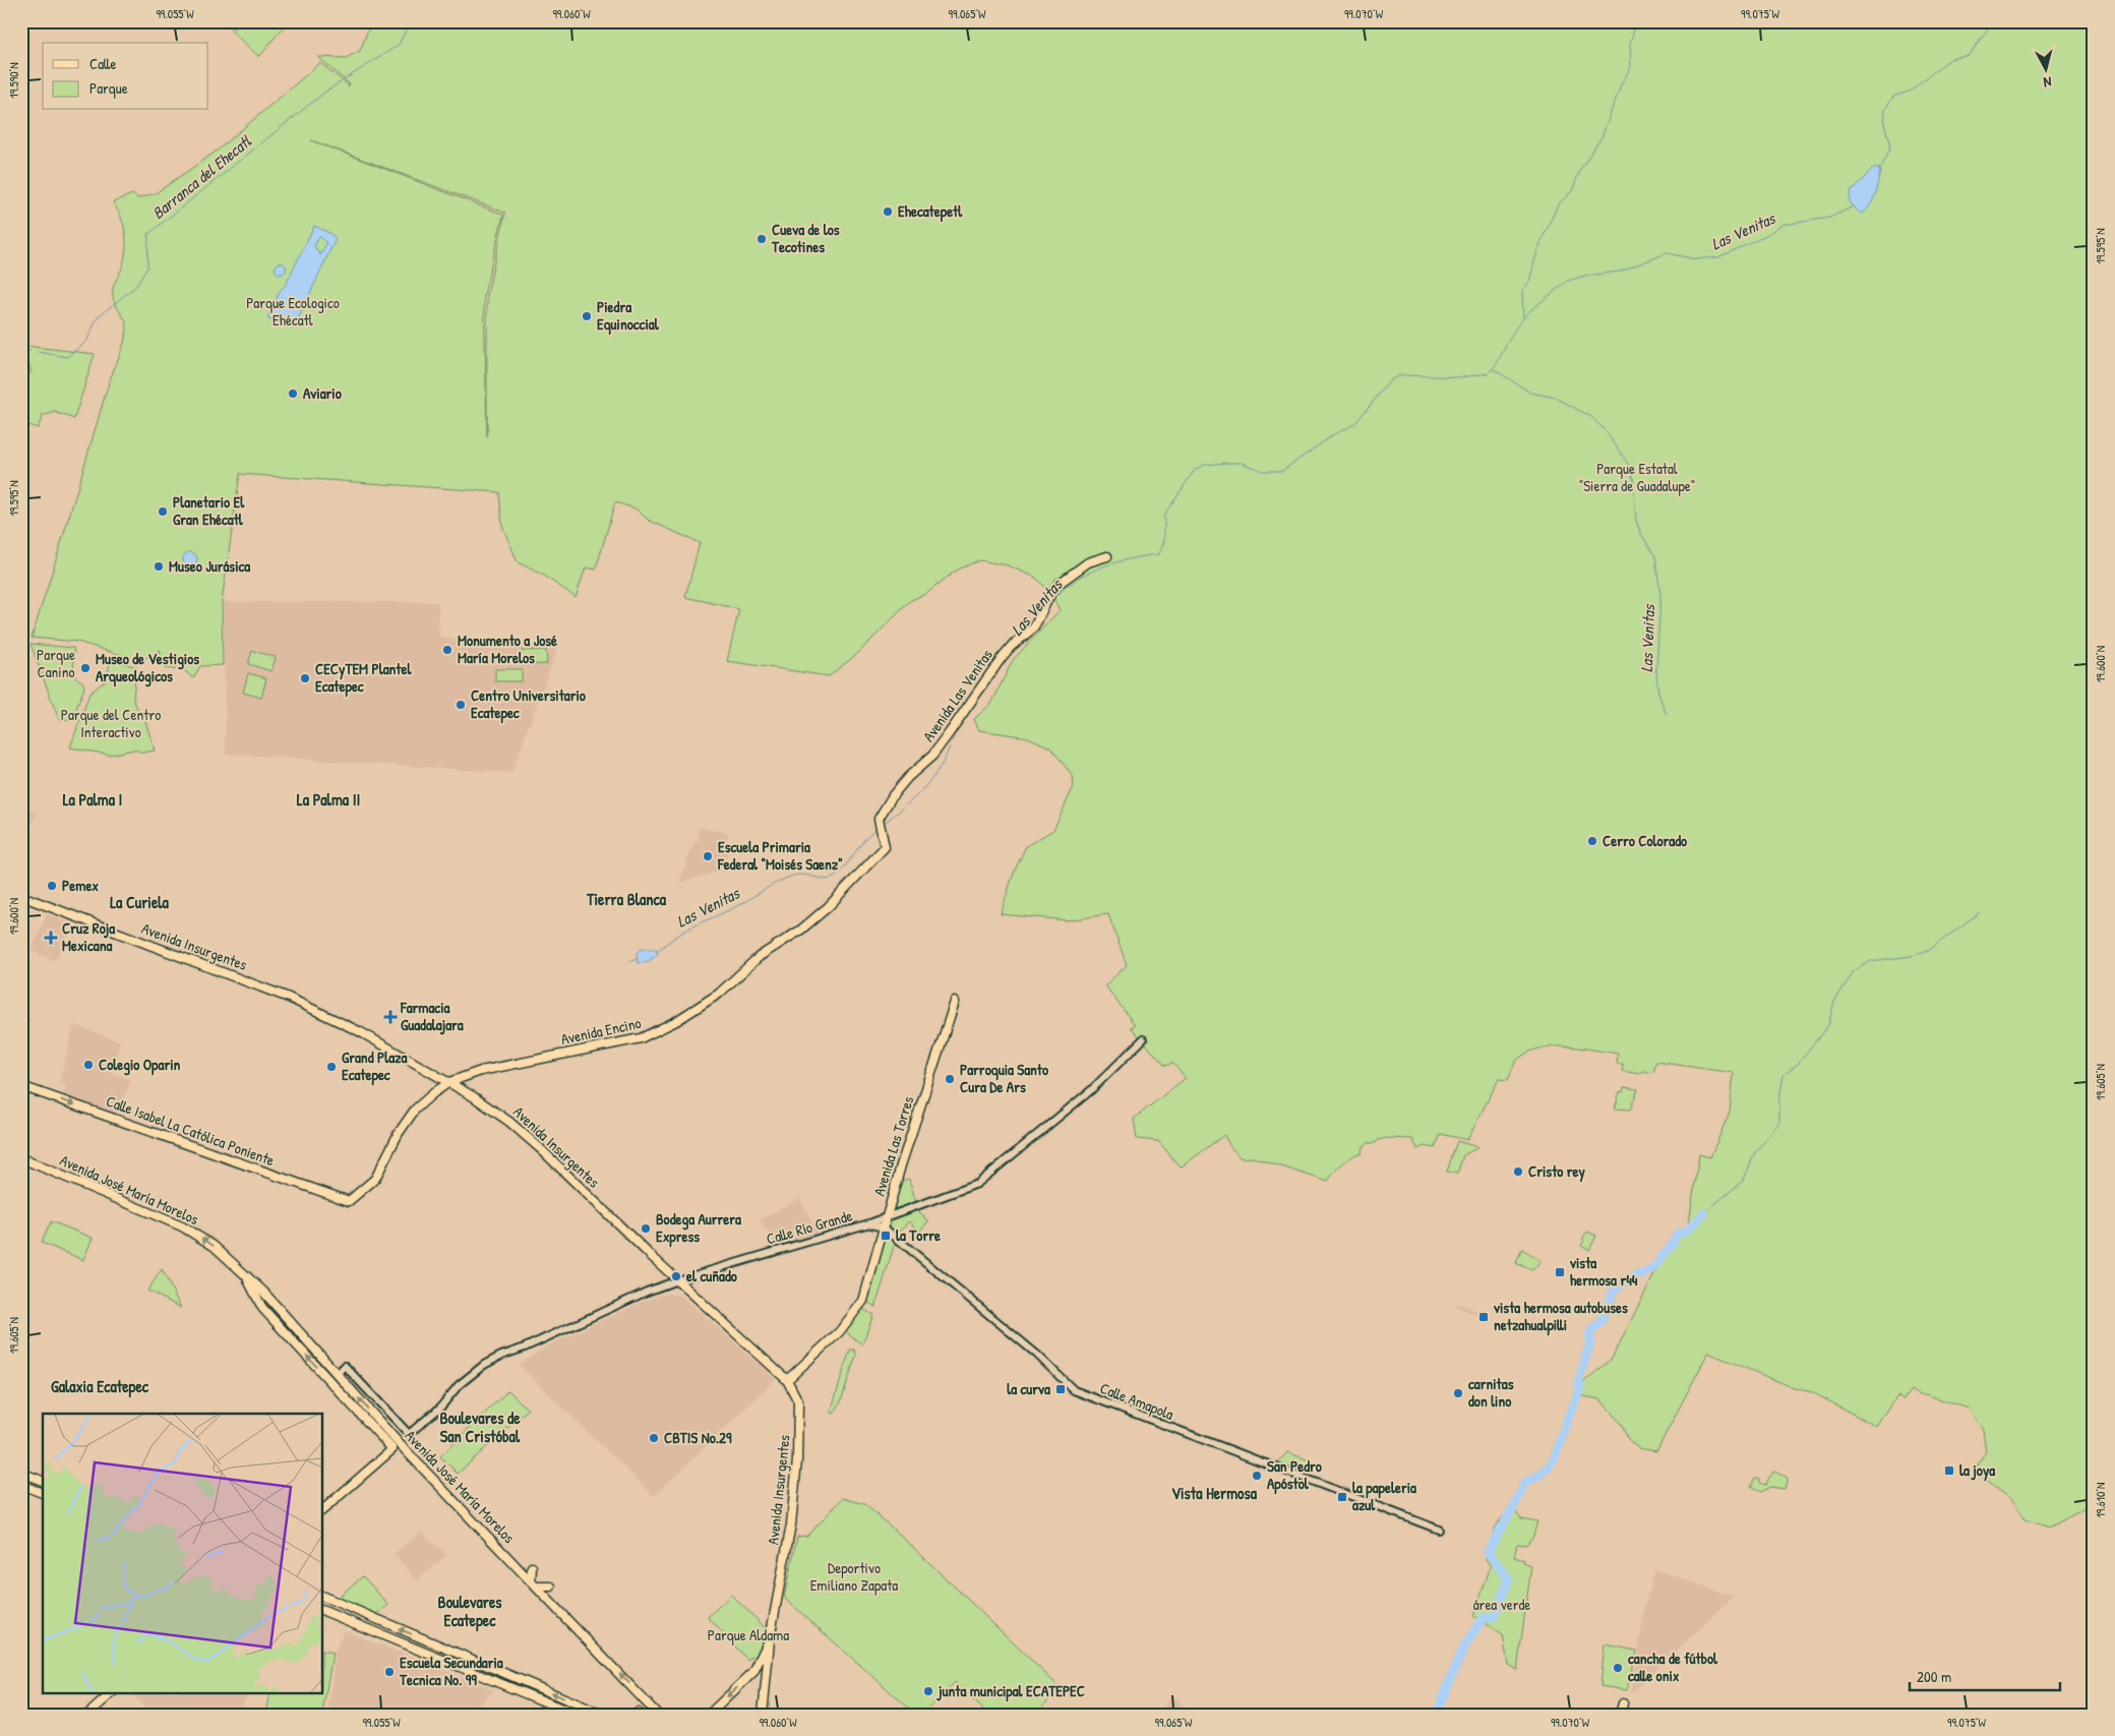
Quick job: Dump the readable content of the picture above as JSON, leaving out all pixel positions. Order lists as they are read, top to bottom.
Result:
{
  "streets": {
    "main road": [
      "Avenida Las Venitas",
      "Avenida Insurgentes",
      "Avenida Encino",
      "Calle Isabel La Católica Poniente",
      "Avenida Las Torres",
      "Avenida José María Morelos"
    ],
    "street": ["Calle Río Grande", "Calle Amapola"]
  },
  "crossings": [
    ["Avenida Las Venitas", "Avenida Encino"],
    ["Avenida Insurgentes", "Avenida Encino"],
    ["Avenida Insurgentes", "Avenida Las Torres"],
    ["Avenida Insurgentes", "Calle Río Grande"],
    ["Avenida Encino", "Calle Isabel La Católica Poniente"],
    ["Avenida Las Torres", "Calle Río Grande"],
    ["Avenida Las Torres", "Calle Amapola"],
    ["Avenida José María Morelos", "Calle Río Grande"],
    ["Calle Río Grande", "Calle Amapola"]
  ],
  "one_way": ["Calle Isabel La Católica Poniente"],
  "districts": [
    "La Palma I",
    "La Palma II",
    "Tierra Blanca",
    "La Curiela",
    "Galaxia Ecatepec",
    "Boulevares de San Cristóbal",
    "Vista Hermosa",
    "Boulevares Ecatepec"
  ],
  "water": ["Barranca del Ehecatl", "Las Venitas"],
  "parks": [
    "Parque Ecologico Ehécatl",
    "Parque Estatal \"Sierra de Guadalupe\"",
    "Parque Canino",
    "Parque del Centro Interactivo",
    "Deportivo Emiliano Zapata",
    "área verde",
    "Parque Aldama"
  ],
  "places": {
    "other": [
      "Ehecatepetl",
      "Cueva de los Tecotines",
      "Piedra Equinoccial",
      "Aviario",
      "Planetario El Gran Ehécatl",
      "Museo Jurásica",
      "Monumento a José María Morelos",
      "Museo de Vestigios Arqueológicos",
      "CECyTEM Plantel Ecatepec",
      "Centro Universitario Ecatepec",
      "Cerro Colorado",
      "Escuela Primaria Federal \"Moisés Saenz\"",
      "Pemex",
      "Colegio Oparin",
      "Grand Plaza Ecatepec",
      "Parroquia Santo Cura De Ars",
      "Cristo rey",
      "Bodega Aurrera Express",
      "el cuñado",
      "carnitas don lino",
      "CBTIS No.29",
      "San Pedro Apóstol",
      "cancha de fútbol calle onix",
      "Escuela Secundaria Tecnica No. 99",
      "junta municipal ECATEPEC"
    ],
    "health": ["Cruz Roja Mexicana", "Farmacia Guadalajara"],
    "transit": [
      "la Torre",
      "vista hermosa r44",
      "vista hermosa autobuses netzahualpilli",
      "la curva",
      "la joya",
      "la papeleria azul"
    ]
  },
  "legend": ["Calle", "Parque"],
  "scale_bar": "200 m",
  "north": "bottom",
  "coordinates": [
    "99.055°W",
    "99.060°W",
    "99.065°W",
    "99.070°W",
    "99.075°W",
    "19.590°N",
    "19.595°N",
    "19.600°N",
    "19.605°N",
    "19.610°N"
  ]
}
